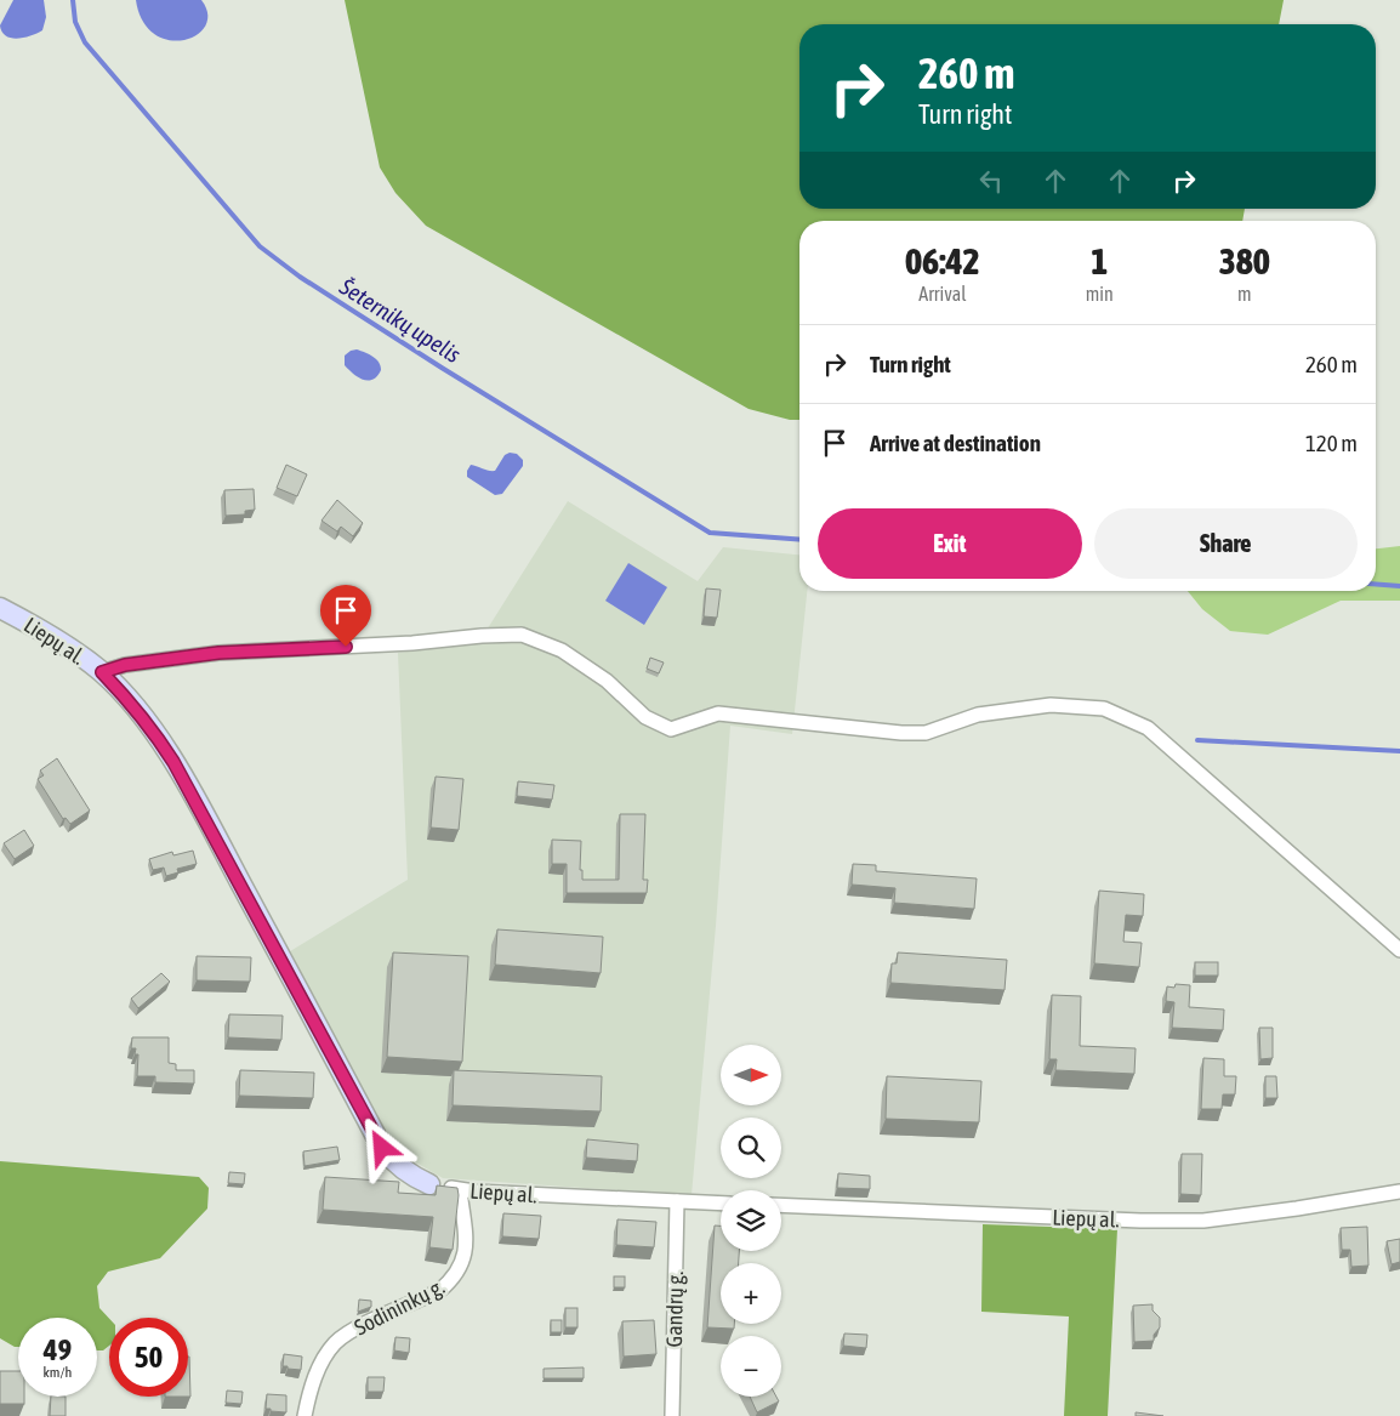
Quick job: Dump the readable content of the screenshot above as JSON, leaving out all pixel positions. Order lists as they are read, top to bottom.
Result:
{
  "streets": {
    "main road": ["Liepų al."],
    "street": ["Sodininkų g.", "Gandrų g."]
  },
  "crossings": [
    ["Liepų al.", "Sodininkų g."],
    ["Liepų al.", "Gandrų g."]
  ],
  "water": ["Šeternikų upelis"],
  "north": "right",
  "page": {
    "turn": ["260 m", "Turn right"],
    "eta": [
      "06:42",
      "Arrival",
      "1",
      "min",
      "380",
      "m"
    ],
    "list": [
      {
        "name": "Turn right",
        "value": "260 m"
      },
      {
        "name": "Arrive at destination",
        "value": "120 m"
      }
    ],
    "buttons": ["Exit", "Share"],
    "map_buttons": ["+", "−"],
    "speed": "49 km/h",
    "limit": "50"
  }
}
